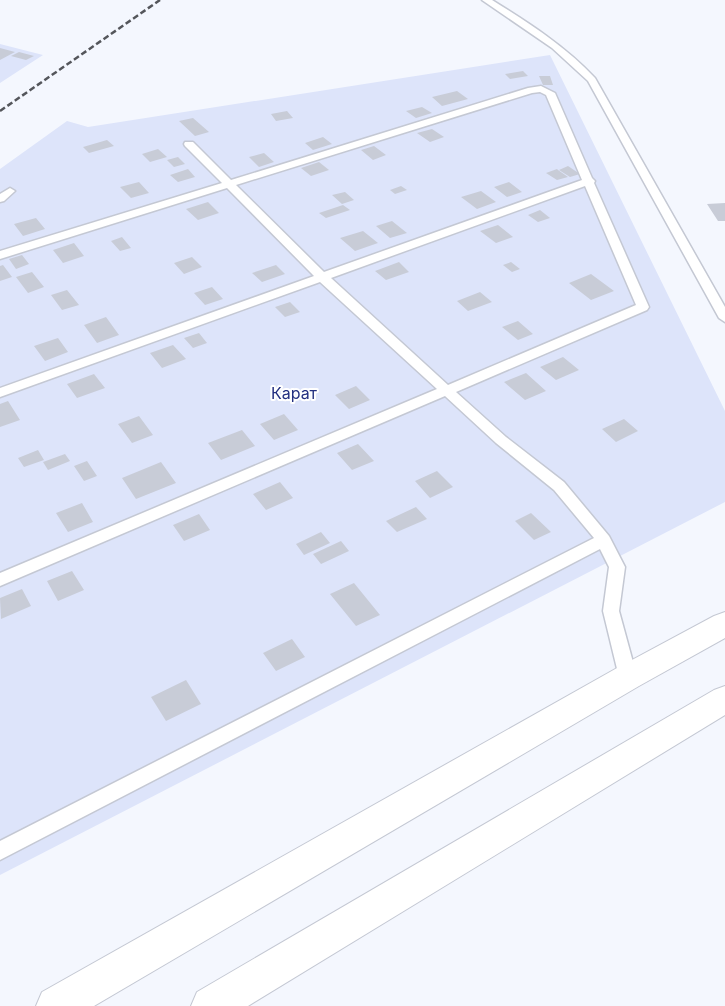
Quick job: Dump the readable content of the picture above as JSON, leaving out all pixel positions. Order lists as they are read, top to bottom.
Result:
{
  "parks": ["Карат"]
}
